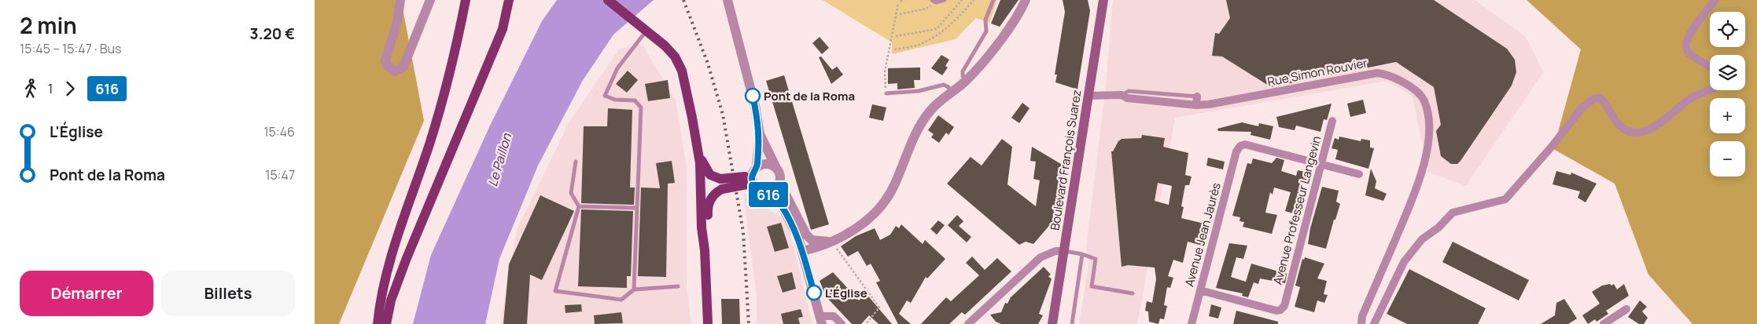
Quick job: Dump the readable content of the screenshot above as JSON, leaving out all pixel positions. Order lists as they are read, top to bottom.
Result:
{
  "streets": {
    "main road": ["Boulevard François Suarez"],
    "street": ["Rue Simon Rouvier", "Avenue Professeur Langevin", "Avenue Jean Jaurès"]
  },
  "crossings": [
    ["Rue Simon Rouvier", "Boulevard François Suarez"],
    ["Avenue Professeur Langevin", "Avenue Jean Jaurès"]
  ],
  "water": ["Le Paillon"],
  "places": ["Pont de la Roma", "L'Église"],
  "lines": ["bus line 616"],
  "page": {
    "heading": ["2 min", "15:45 – 15:47 · Bus", "3.20 €"],
    "on_map": "616",
    "map_buttons": ["+", "−"],
    "legs": ["1", "616"],
    "list": [
      {
        "name": "L'Église",
        "value": "15:46"
      },
      {
        "name": "Pont de la Roma",
        "value": "15:47"
      }
    ],
    "buttons": ["Démarrer", "Billets"]
  }
}
